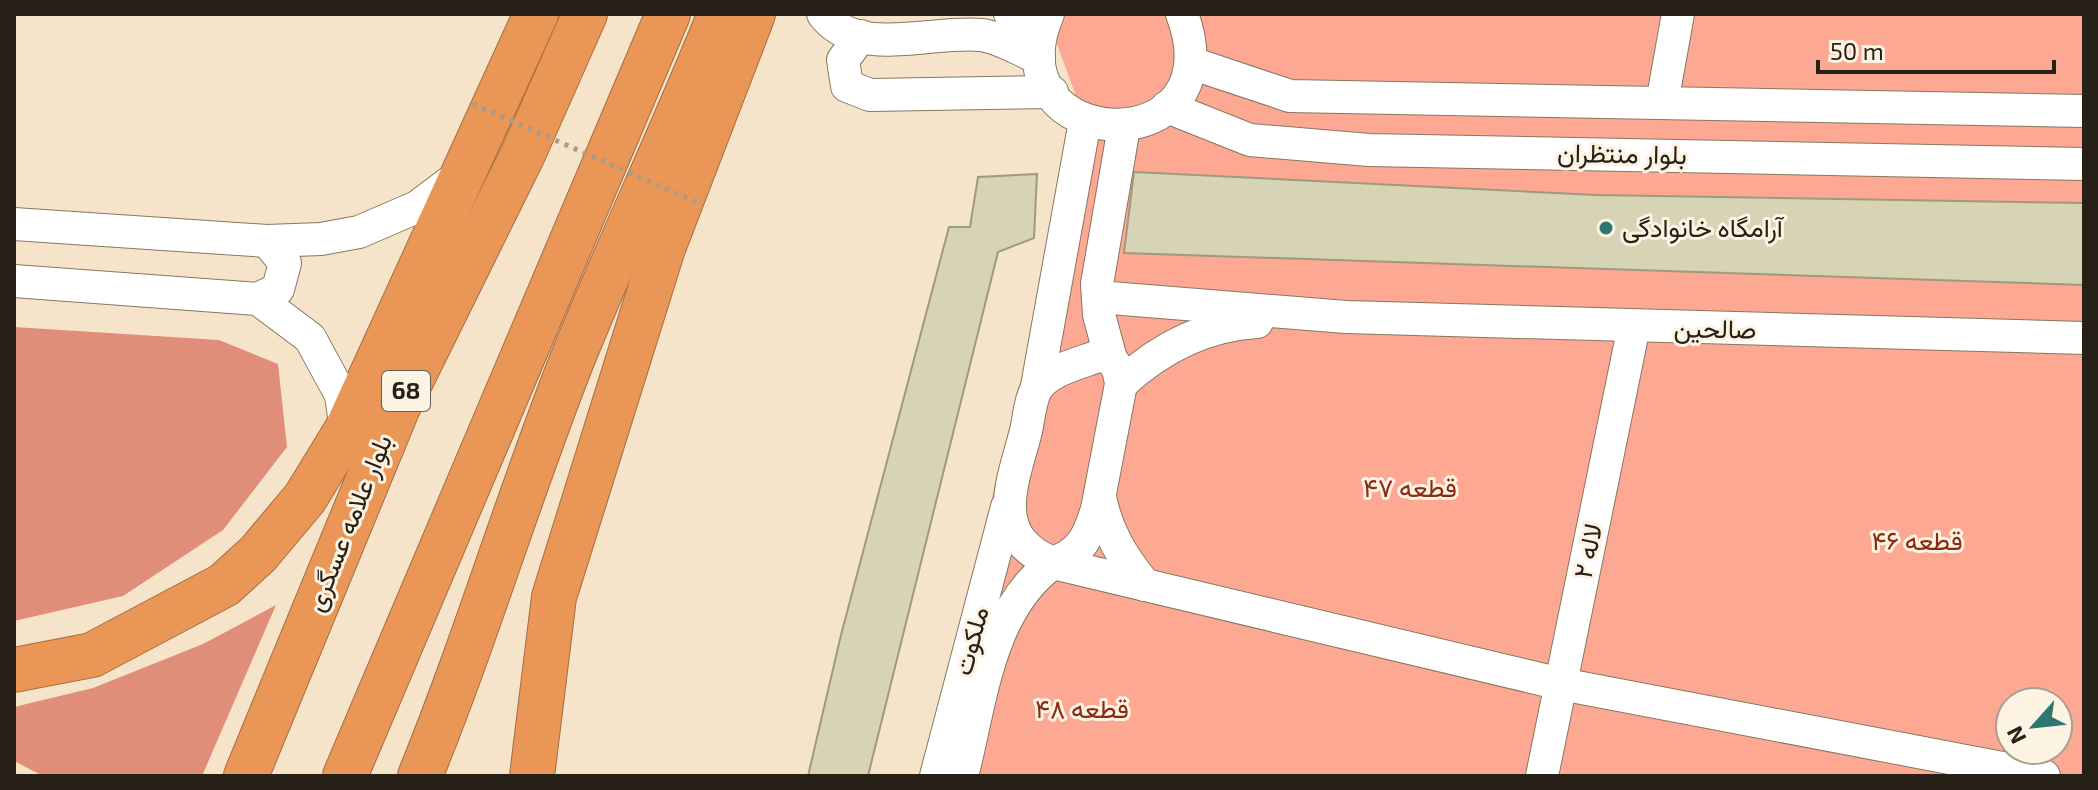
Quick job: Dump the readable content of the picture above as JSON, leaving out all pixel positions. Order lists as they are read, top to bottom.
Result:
{
  "streets": {
    "highway": ["68", "بلوار علامه عسگری"],
    "street": [
      "بلوار منتظران",
      "صالحین",
      "لاله ۲",
      "ملکوت"
    ]
  },
  "crossings": [
    ["صالحین", "لاله ۲"],
    ["صالحین", "ملکوت"]
  ],
  "parks": ["قطعه ۴۷", "قطعه ۴۶", "قطعه ۴۸"],
  "places": ["آرامگاه خانوادگی"],
  "scale_bar": "50 m",
  "north": "bottom left"
}
